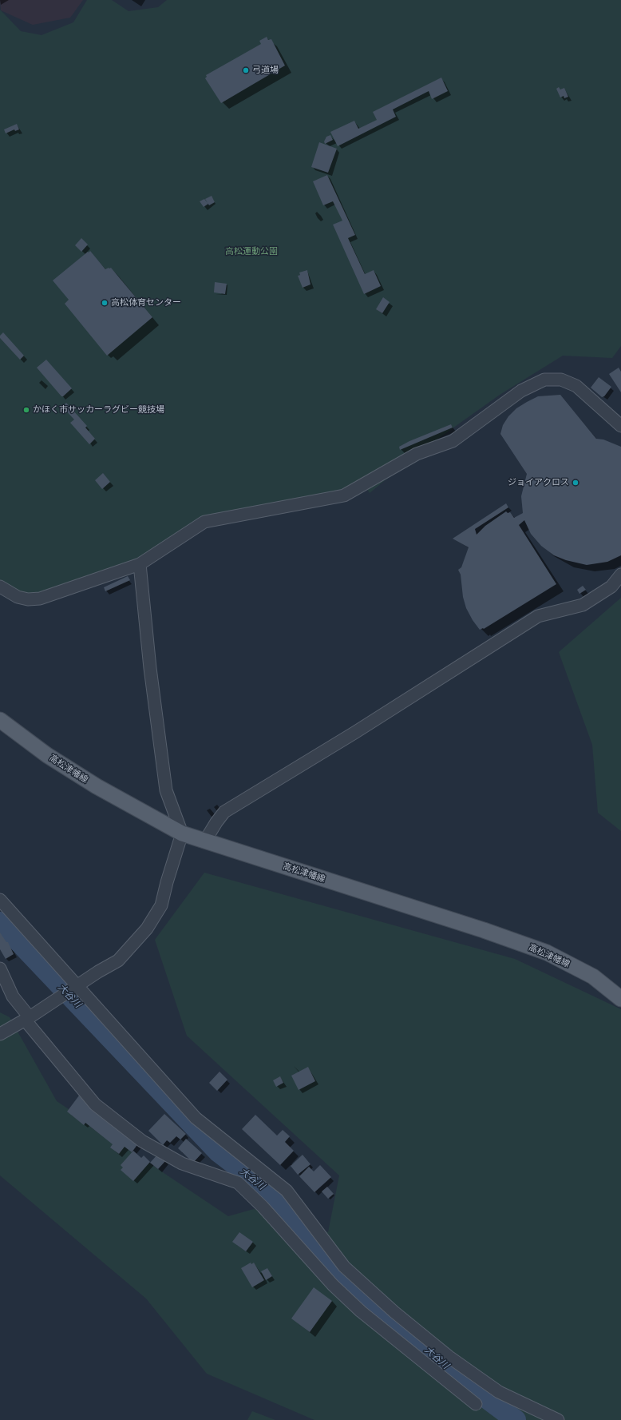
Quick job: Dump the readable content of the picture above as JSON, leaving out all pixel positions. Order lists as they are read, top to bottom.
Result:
{
  "streets": {
    "main road": ["高松津幡線"]
  },
  "water": ["大谷川"],
  "parks": ["高松運動公園"],
  "places": [
    "弓道場",
    "高松体育センター",
    "かほく市サッカーラグビー競技場",
    "ジョイアクロス"
  ]
}
